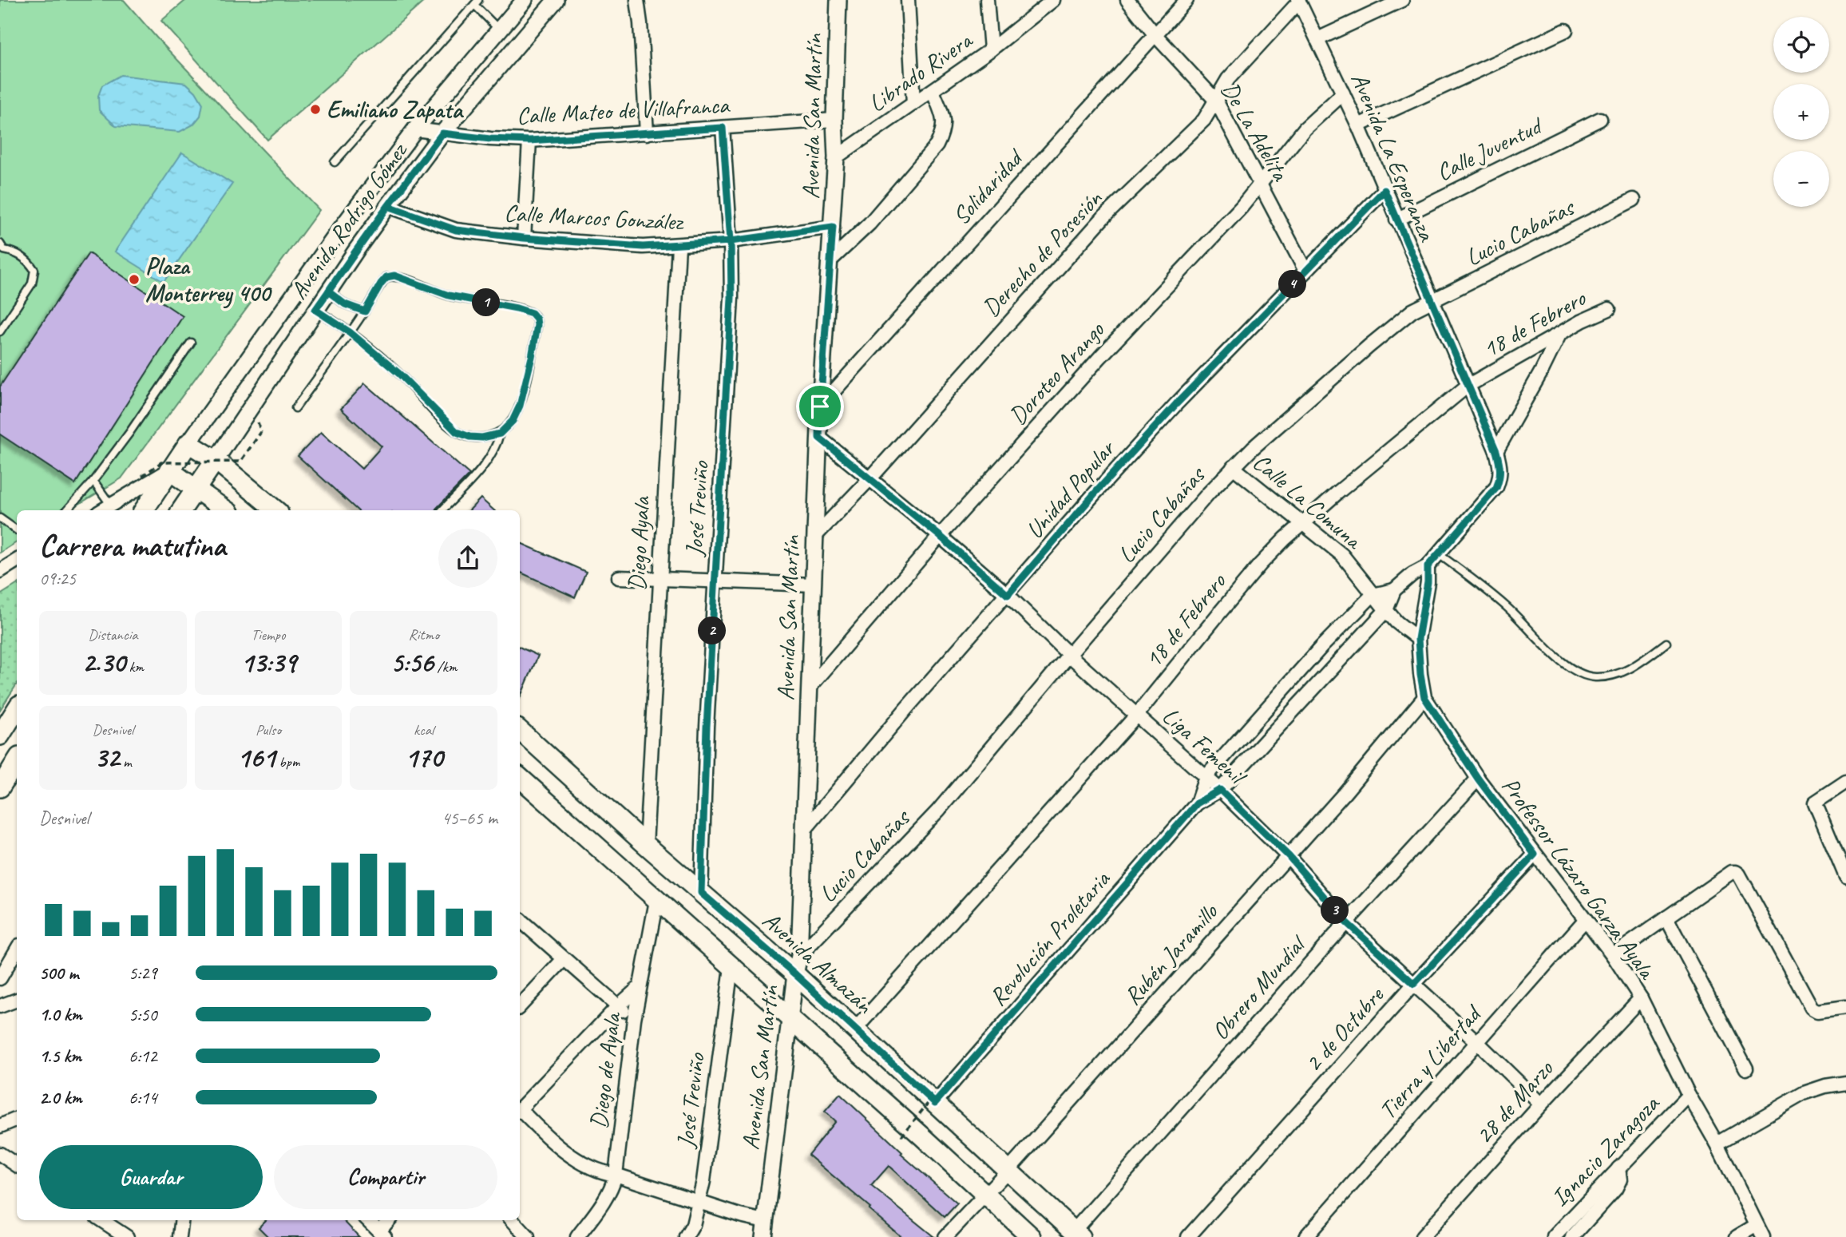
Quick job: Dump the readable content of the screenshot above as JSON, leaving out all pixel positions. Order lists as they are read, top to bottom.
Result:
{
  "streets": {
    "main road": ["Avenida Rodrigo Gómez", "Avenida Almazán"],
    "street": [
      "Librado Rivera",
      "Calle Mateo de Villafranca",
      "Avenida San Martín",
      "De La Adelita",
      "Calle Juventud",
      "Avenida La Esperanza",
      "Solidaridad",
      "Calle Marcos González",
      "Lucio Cabañas",
      "Derecho de Posesión",
      "18 de Febrero",
      "Doroteo Arango",
      "Unidad Popular",
      "Calle La Comuna",
      "José Treviño",
      "Diego Ayala",
      "Liga Femenil",
      "Professor Lázaro Garza Ayala",
      "Revolución Proletaria",
      "Rubén Jaramillo",
      "Obrero Mundial",
      "2 de Octubre",
      "Tierra y Libertad",
      "Diego de Ayala",
      "28 de Marzo",
      "Ignacio Zaragoza"
    ]
  },
  "crossings": [
    ["Librado Rivera", "Avenida San Martín"],
    ["Calle Mateo de Villafranca", "Avenida San Martín"],
    ["Calle Mateo de Villafranca", "Avenida Rodrigo Gómez"],
    ["Calle Mateo de Villafranca", "José Treviño"],
    ["Avenida San Martín", "Solidaridad"],
    ["Avenida San Martín", "Calle Marcos González"],
    ["Avenida San Martín", "Lucio Cabañas"],
    ["Avenida San Martín", "Derecho de Posesión"],
    ["Avenida San Martín", "Doroteo Arango"],
    ["Avenida San Martín", "Unidad Popular"],
    ["Avenida San Martín", "Liga Femenil"],
    ["Avenida San Martín", "Avenida Almazán"],
    ["De La Adelita", "Solidaridad"],
    ["De La Adelita", "Derecho de Posesión"],
    ["De La Adelita", "Doroteo Arango"],
    ["De La Adelita", "Unidad Popular"],
    ["Calle Juventud", "Avenida La Esperanza"],
    ["Avenida La Esperanza", "Lucio Cabañas"],
    ["Avenida La Esperanza", "Derecho de Posesión"],
    ["Avenida La Esperanza", "18 de Febrero"],
    ["Avenida La Esperanza", "Doroteo Arango"],
    ["Avenida La Esperanza", "Unidad Popular"],
    ["Avenida La Esperanza", "Revolución Proletaria"],
    ["Calle Marcos González", "Avenida Rodrigo Gómez"],
    ["Calle Marcos González", "José Treviño"],
    ["Calle Marcos González", "Diego Ayala"],
    ["Lucio Cabañas", "Calle La Comuna"],
    ["Lucio Cabañas", "Liga Femenil"],
    ["Derecho de Posesión", "Liga Femenil"],
    ["18 de Febrero", "Calle La Comuna"],
    ["18 de Febrero", "Liga Femenil"],
    ["18 de Febrero", "Avenida Almazán"],
    ["Doroteo Arango", "Liga Femenil"],
    ["Unidad Popular", "Liga Femenil"],
    ["Calle La Comuna", "Professor Lázaro Garza Ayala"],
    ["Calle La Comuna", "Revolución Proletaria"],
    ["José Treviño", "Avenida Almazán"],
    ["Diego Ayala", "Avenida Almazán"],
    ["Liga Femenil", "Revolución Proletaria"],
    ["Liga Femenil", "Rubén Jaramillo"],
    ["Liga Femenil", "Obrero Mundial"],
    ["Liga Femenil", "2 de Octubre"],
    ["Liga Femenil", "Tierra y Libertad"],
    ["Liga Femenil", "28 de Marzo"],
    ["Professor Lázaro Garza Ayala", "Revolución Proletaria"],
    ["Professor Lázaro Garza Ayala", "Rubén Jaramillo"],
    ["Professor Lázaro Garza Ayala", "Obrero Mundial"],
    ["Professor Lázaro Garza Ayala", "2 de Octubre"],
    ["Professor Lázaro Garza Ayala", "Tierra y Libertad"],
    ["Professor Lázaro Garza Ayala", "28 de Marzo"],
    ["Professor Lázaro Garza Ayala", "Ignacio Zaragoza"],
    ["Revolución Proletaria", "Avenida Almazán"],
    ["Rubén Jaramillo", "Avenida Almazán"],
    ["Avenida Almazán", "Obrero Mundial"]
  ],
  "places": ["Emiliano Zapata", "Plaza Monterrey 400"],
  "page": {
    "map_buttons": ["+", "−"],
    "pins": [
      "4",
      "1",
      "2",
      "3"
    ],
    "heading": ["Carrera matutina", "09:25"],
    "stats": [
      ["Distancia", "2.30 km"],
      ["Tiempo", "13:39"],
      ["Ritmo", "5:56 /km"],
      ["Desnivel", "32 m"],
      ["Pulso", "161 bpm"],
      ["kcal", "170"]
    ],
    "chart": ["Desnivel", "45–65 m"],
    "list": [
      {
        "name": "500 m",
        "note": "5:29"
      },
      {
        "name": "1.0 km",
        "note": "5:50"
      },
      {
        "name": "1.5 km",
        "note": "6:12"
      },
      {
        "name": "2.0 km",
        "note": "6:14"
      }
    ],
    "buttons": ["Guardar", "Compartir"]
  }
}
